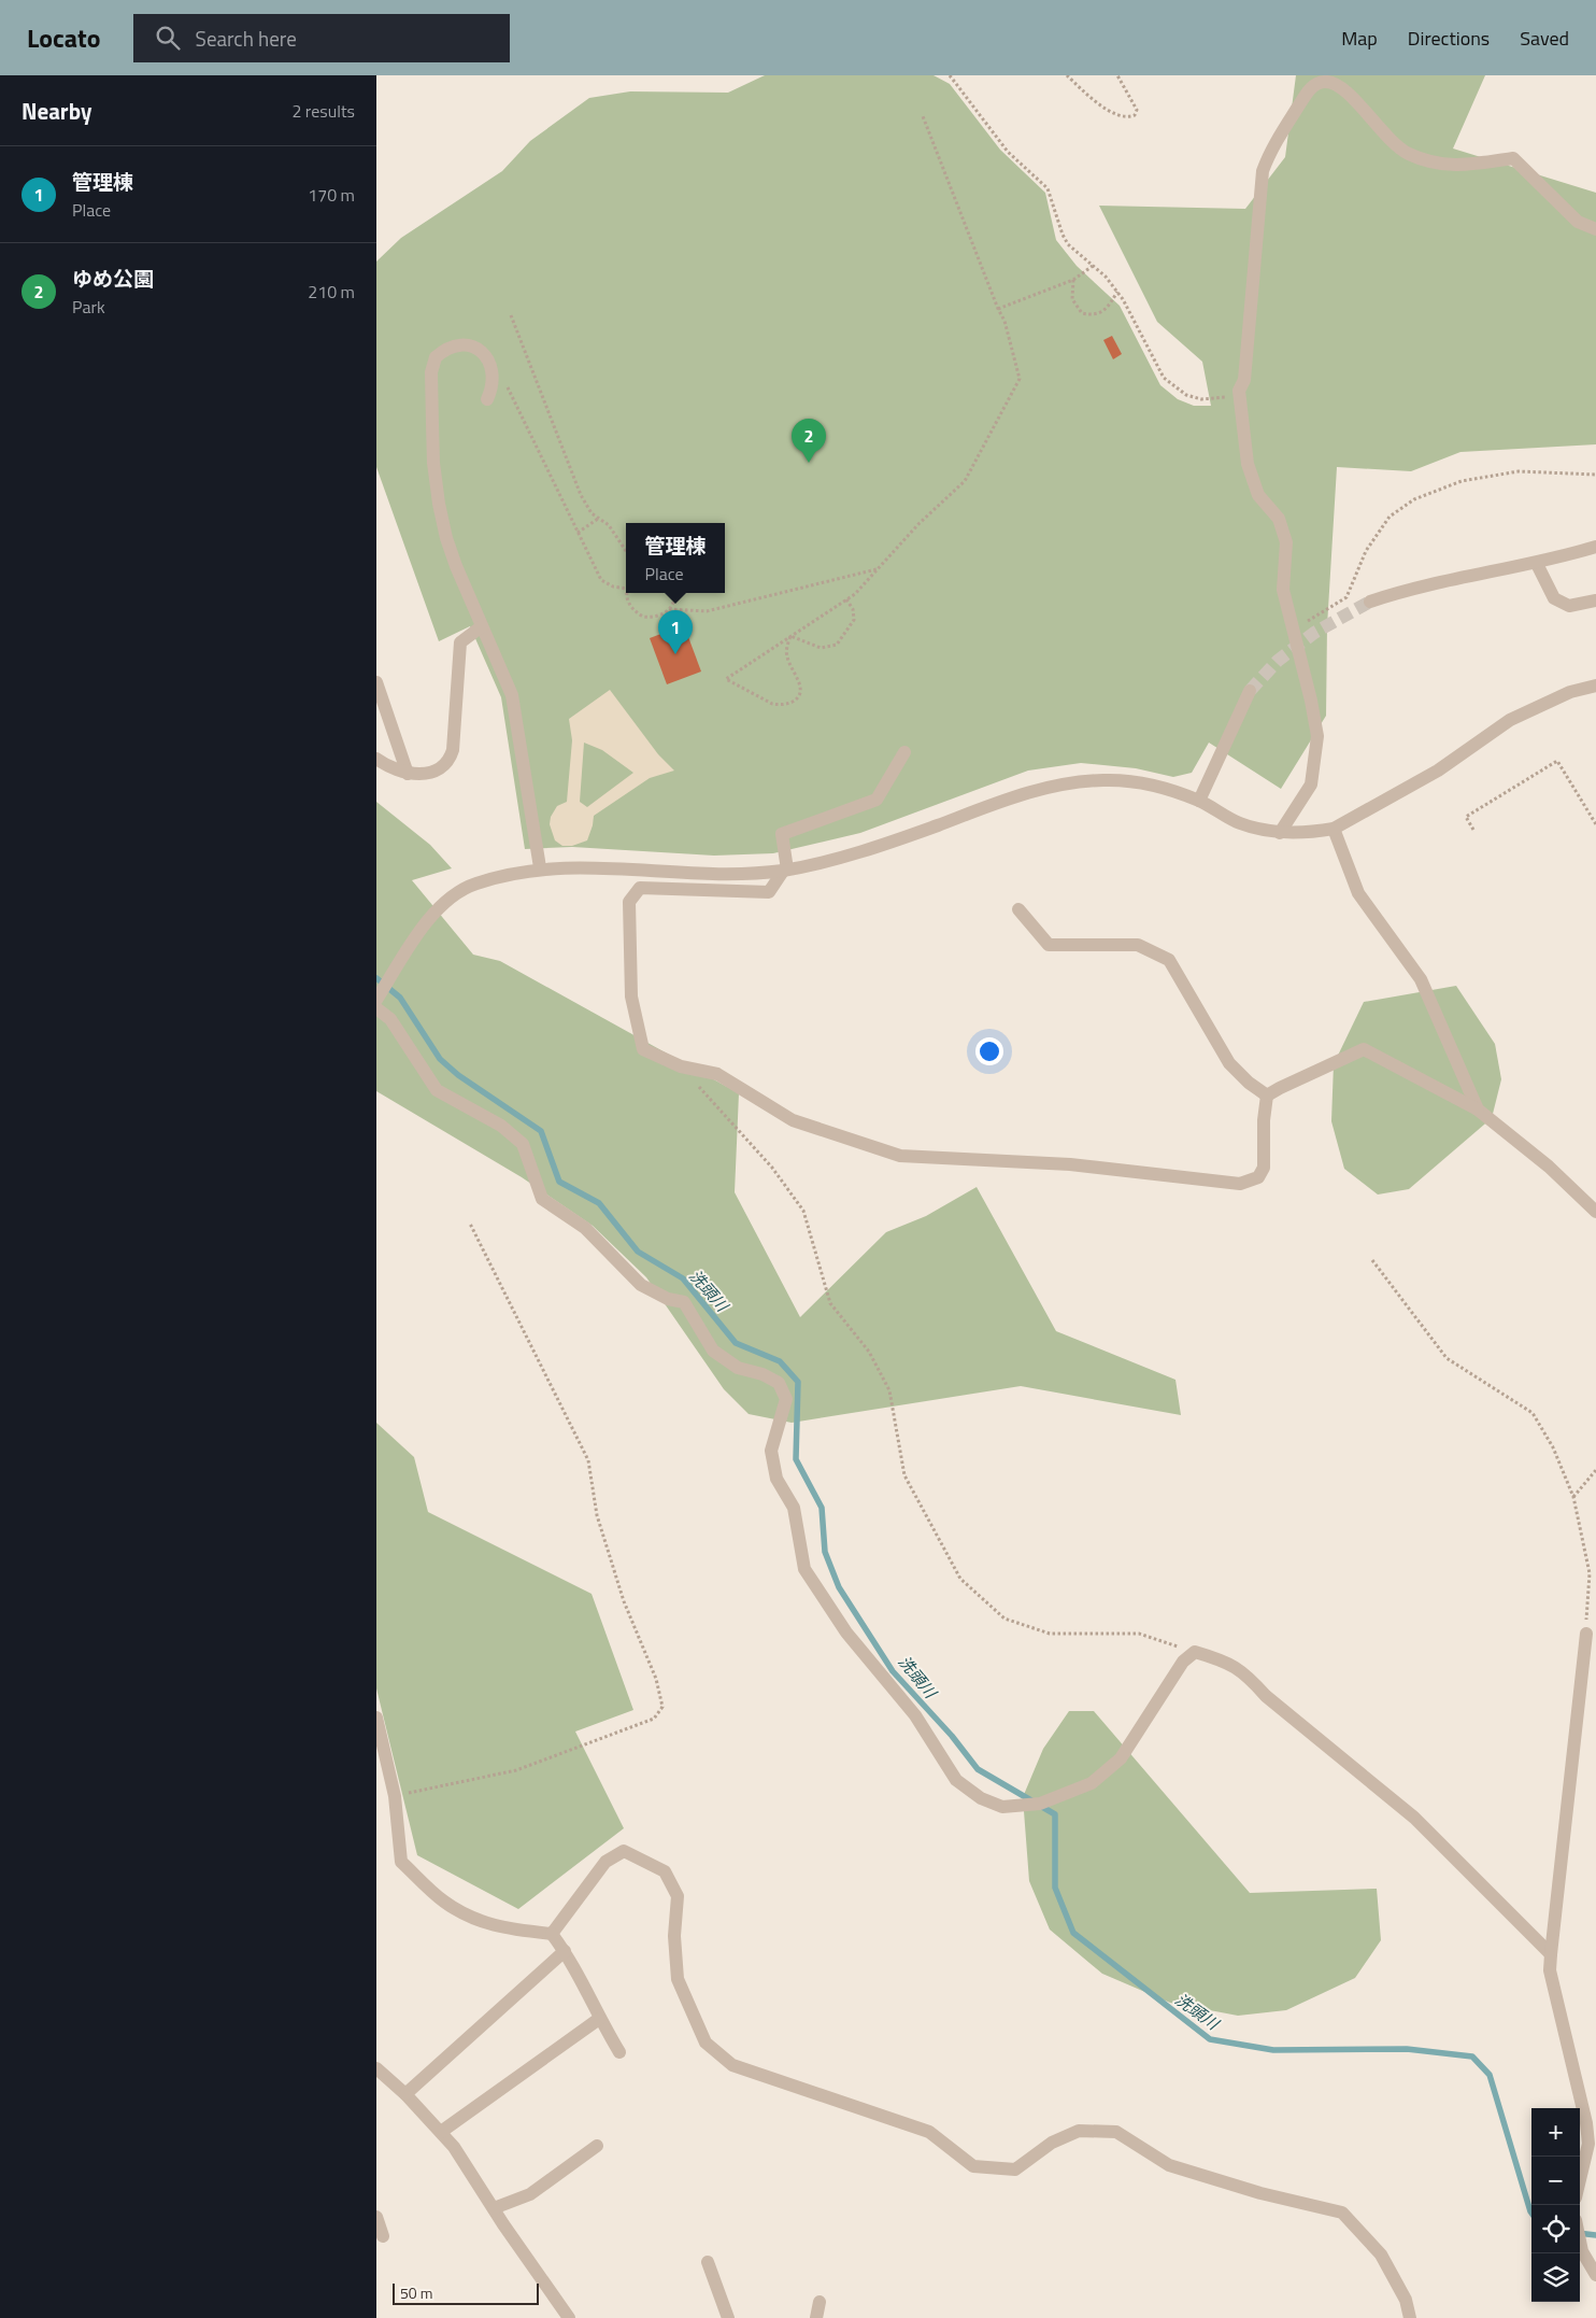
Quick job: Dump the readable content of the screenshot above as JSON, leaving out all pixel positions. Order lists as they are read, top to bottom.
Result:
{
  "water": ["洗頭川"],
  "scale_bar": "50 m",
  "page": {
    "header": "Locato",
    "search": "Search here",
    "nav": ["Map", "Directions", "Saved"],
    "heading": ["Nearby", "2 results"],
    "list": [
      {
        "mark": "1",
        "name": "管理棟",
        "note": "Place",
        "value": "170 m"
      },
      {
        "mark": "2",
        "name": "ゆめ公園",
        "note": "Park",
        "value": "210 m"
      }
    ],
    "pins": ["2", "1"],
    "popup": ["管理棟", "Place"],
    "map_buttons": ["+", "−"],
    "scale": "50 m"
  }
}
